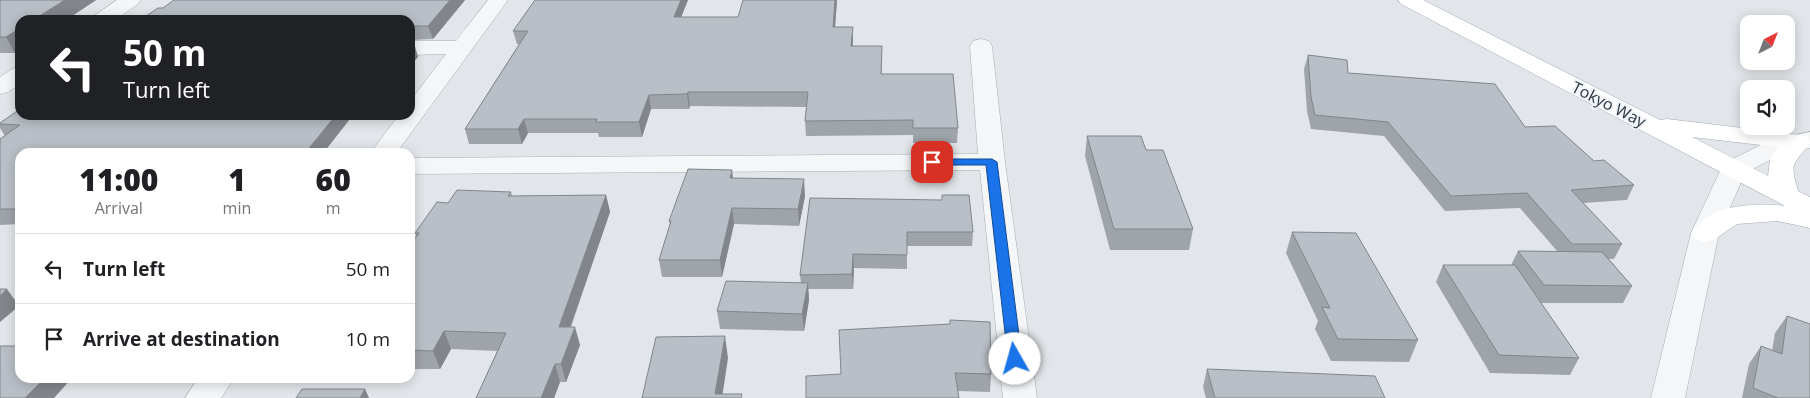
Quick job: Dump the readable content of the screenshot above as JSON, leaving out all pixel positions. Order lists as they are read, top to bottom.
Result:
{
  "streets": {
    "main road": ["Tokyo Way"]
  },
  "north": "top right",
  "page": {
    "turn": ["50 m", "Turn left"],
    "eta": [
      "11:00",
      "Arrival",
      "1",
      "min",
      "60",
      "m"
    ],
    "list": [
      {
        "name": "Turn left",
        "value": "50 m"
      },
      {
        "name": "Arrive at destination",
        "value": "10 m"
      }
    ]
  }
}
